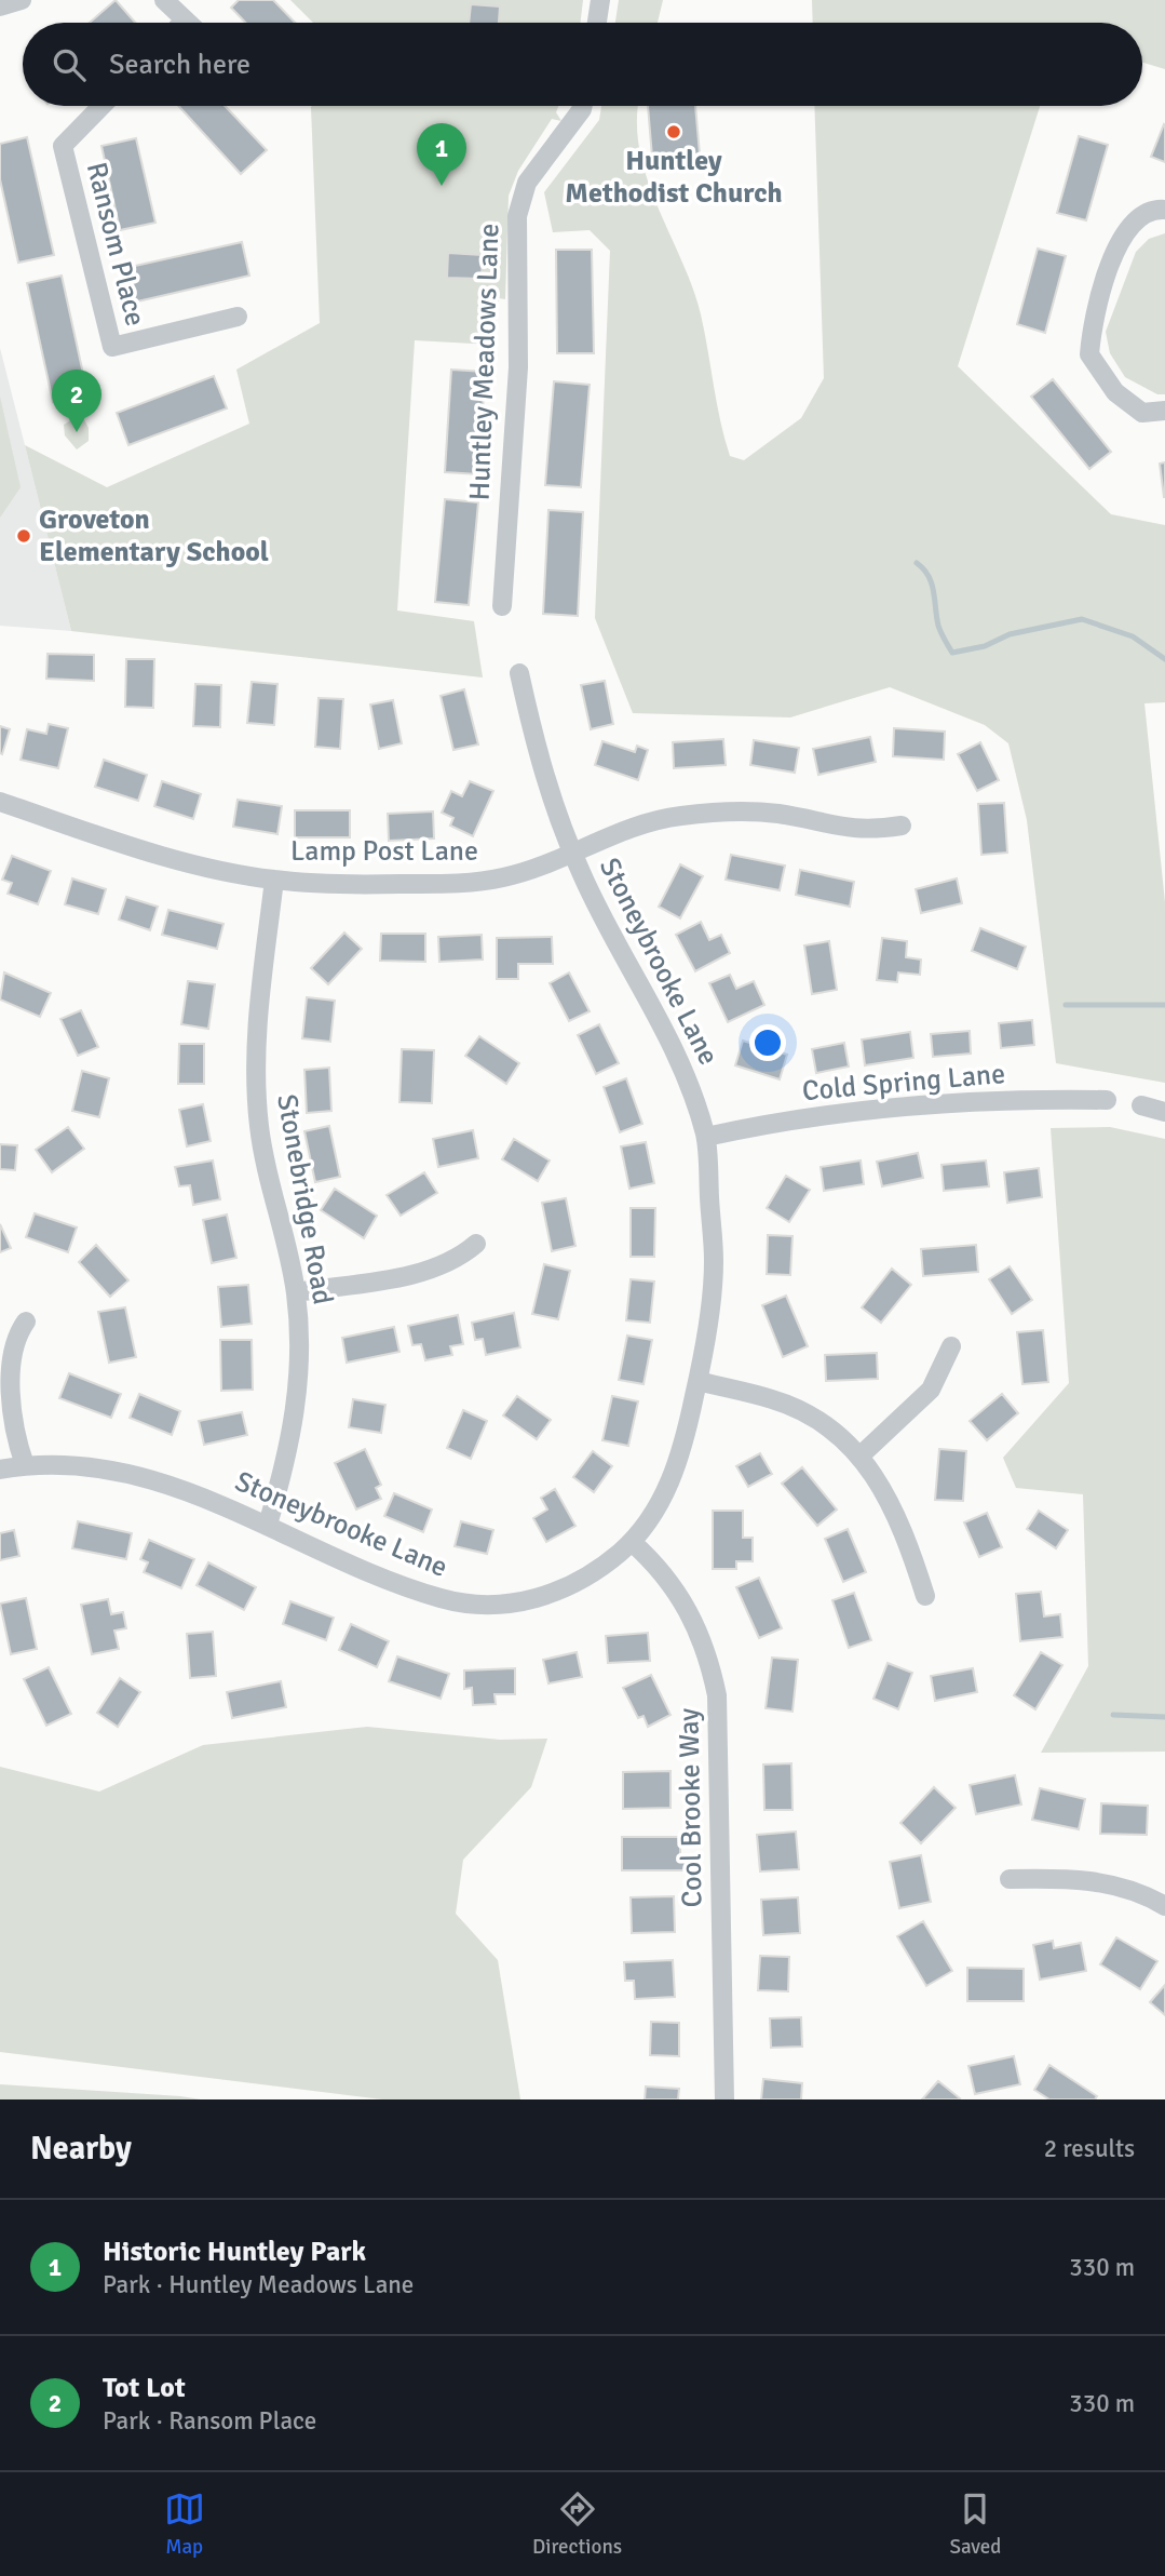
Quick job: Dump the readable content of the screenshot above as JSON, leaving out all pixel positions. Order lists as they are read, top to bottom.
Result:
{
  "streets": {
    "street": [
      "Ransom Place",
      "Huntley Meadows Lane",
      "Lamp Post Lane",
      "Stoneybrooke Lane",
      "Cold Spring Lane",
      "Stonebridge Road",
      "Cool Brooke Way"
    ]
  },
  "crossings": [
    ["Lamp Post Lane", "Stoneybrooke Lane"],
    ["Lamp Post Lane", "Stonebridge Road"],
    ["Stoneybrooke Lane", "Cold Spring Lane"],
    ["Stoneybrooke Lane", "Stonebridge Road"],
    ["Stoneybrooke Lane", "Cool Brooke Way"]
  ],
  "places": ["Huntley Methodist Church", "Groveton Elementary School"],
  "page": {
    "search": "Search here",
    "pins": ["1", "2"],
    "heading": ["Nearby", "2 results"],
    "list": [
      {
        "mark": "1",
        "name": "Historic Huntley Park",
        "note": "Park · Huntley Meadows Lane",
        "value": "330 m"
      },
      {
        "mark": "2",
        "name": "Tot Lot",
        "note": "Park · Ransom Place",
        "value": "330 m"
      }
    ],
    "nav": ["Map", "Directions", "Saved"]
  }
}
